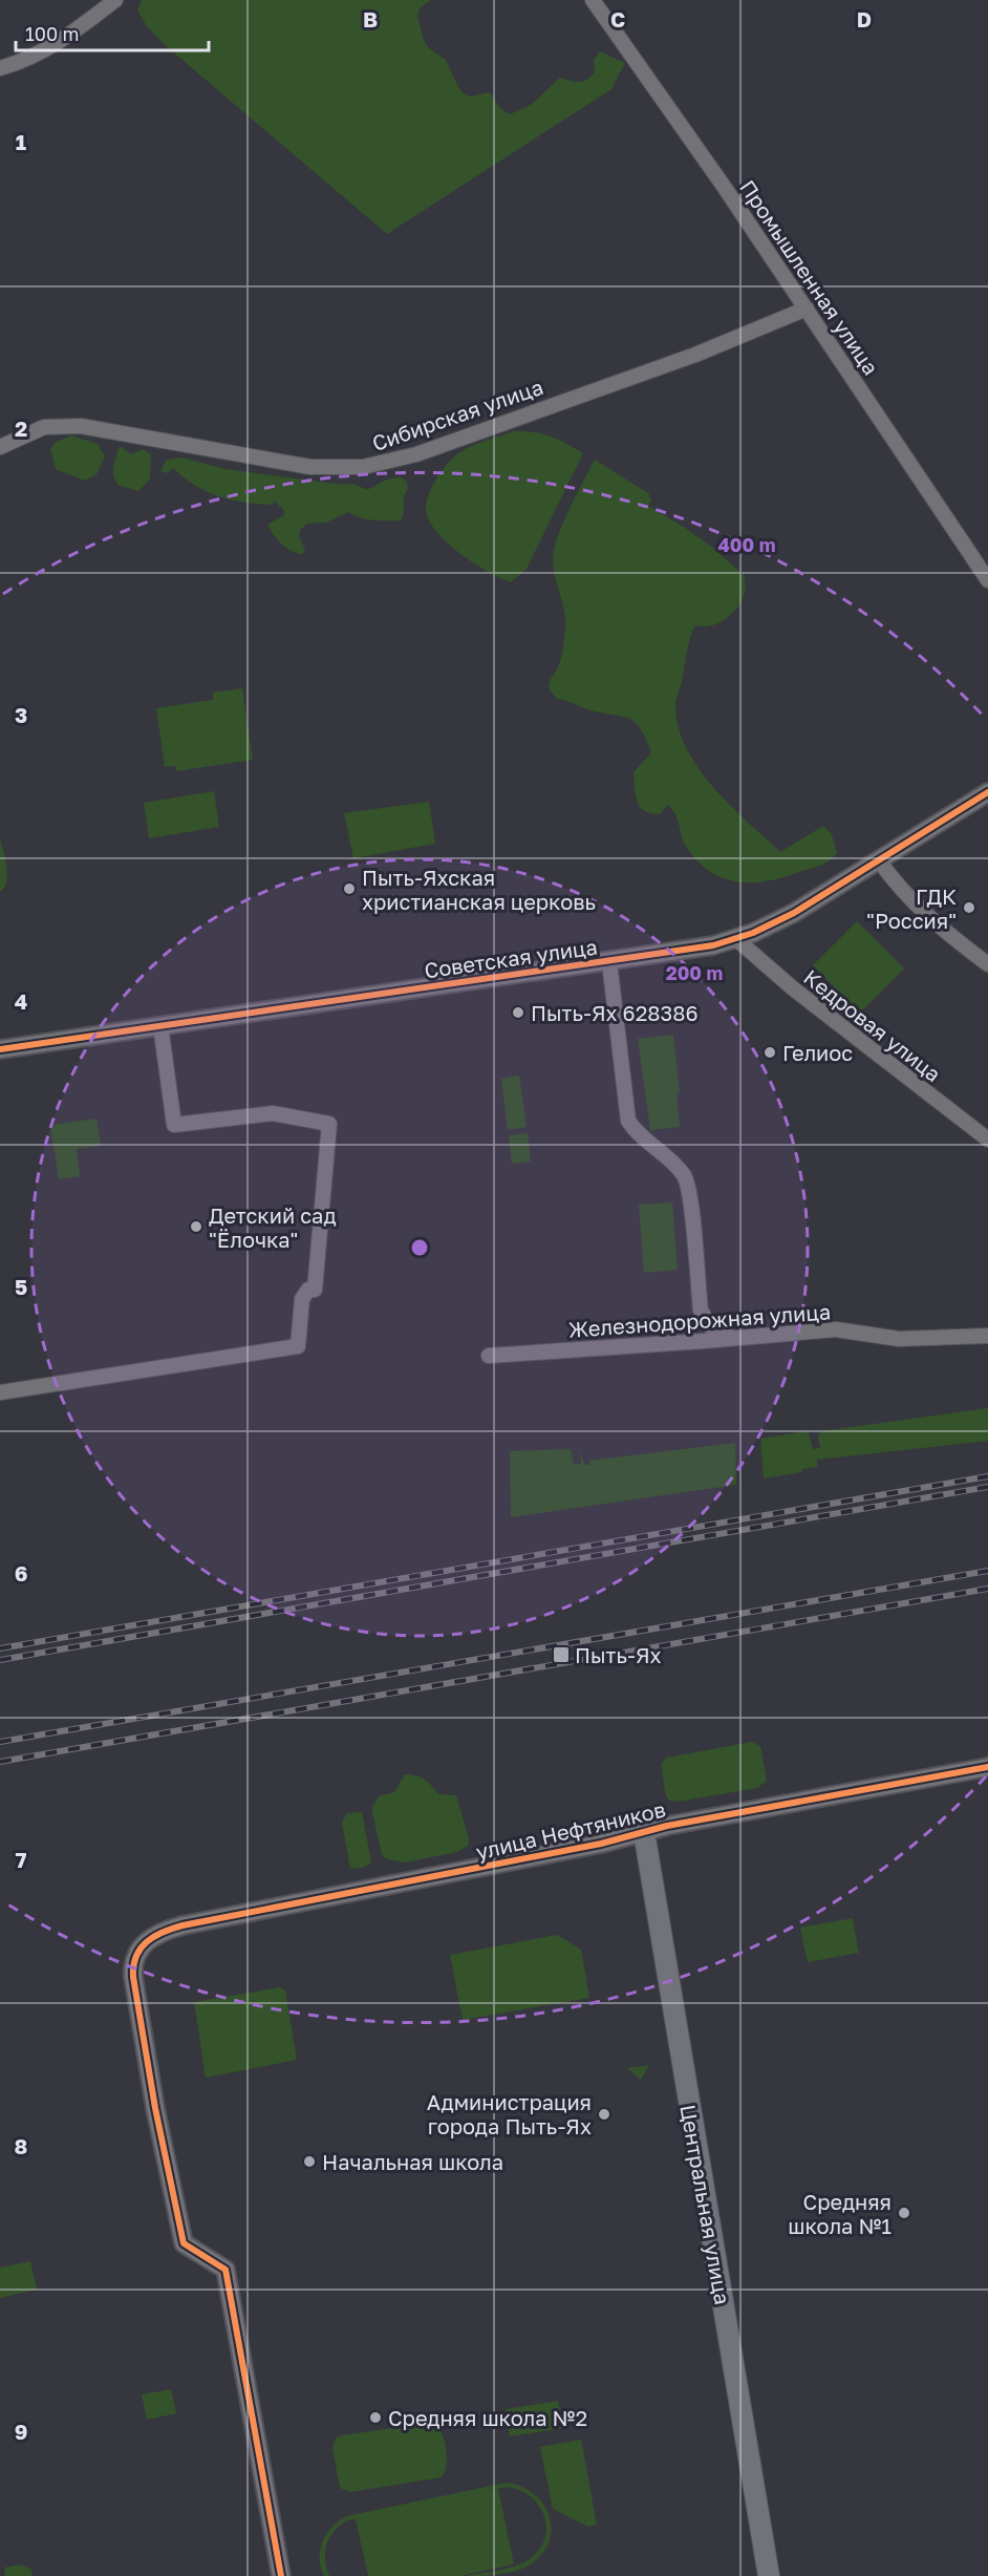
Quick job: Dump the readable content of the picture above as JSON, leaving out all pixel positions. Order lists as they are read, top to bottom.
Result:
{
  "streets": {
    "main road": ["Центральная улица"],
    "street": [
      "Промышленная улица",
      "Сибирская улица",
      "Советская улица",
      "Кедровая улица",
      "Железнодорожная улица",
      "улица Нефтяников"
    ]
  },
  "crossings": [
    ["Промышленная улица", "Сибирская улица"],
    ["Советская улица", "Кедровая улица"],
    ["улица Нефтяников", "Центральная улица"]
  ],
  "places": {
    "other": [
      "Пыть-Яхская христианская церковь",
      "ГДК \"Россия\"",
      "Пыть-Ях 628386",
      "Гелиос",
      "Детский сад \"Ёлочка\"",
      "Администрация города Пыть-Ях",
      "Начальная школа",
      "Средняя школа №1",
      "Средняя школа №2"
    ],
    "transit": ["Пыть-Ях"]
  },
  "scale_bar": "100 m",
  "grid": {
    "columns": ["B", "C", "D"],
    "rows": [
      "1",
      "2",
      "3",
      "4",
      "5",
      "6",
      "7",
      "8",
      "9"
    ]
  },
  "rings": ["400 m", "200 m"]
}
